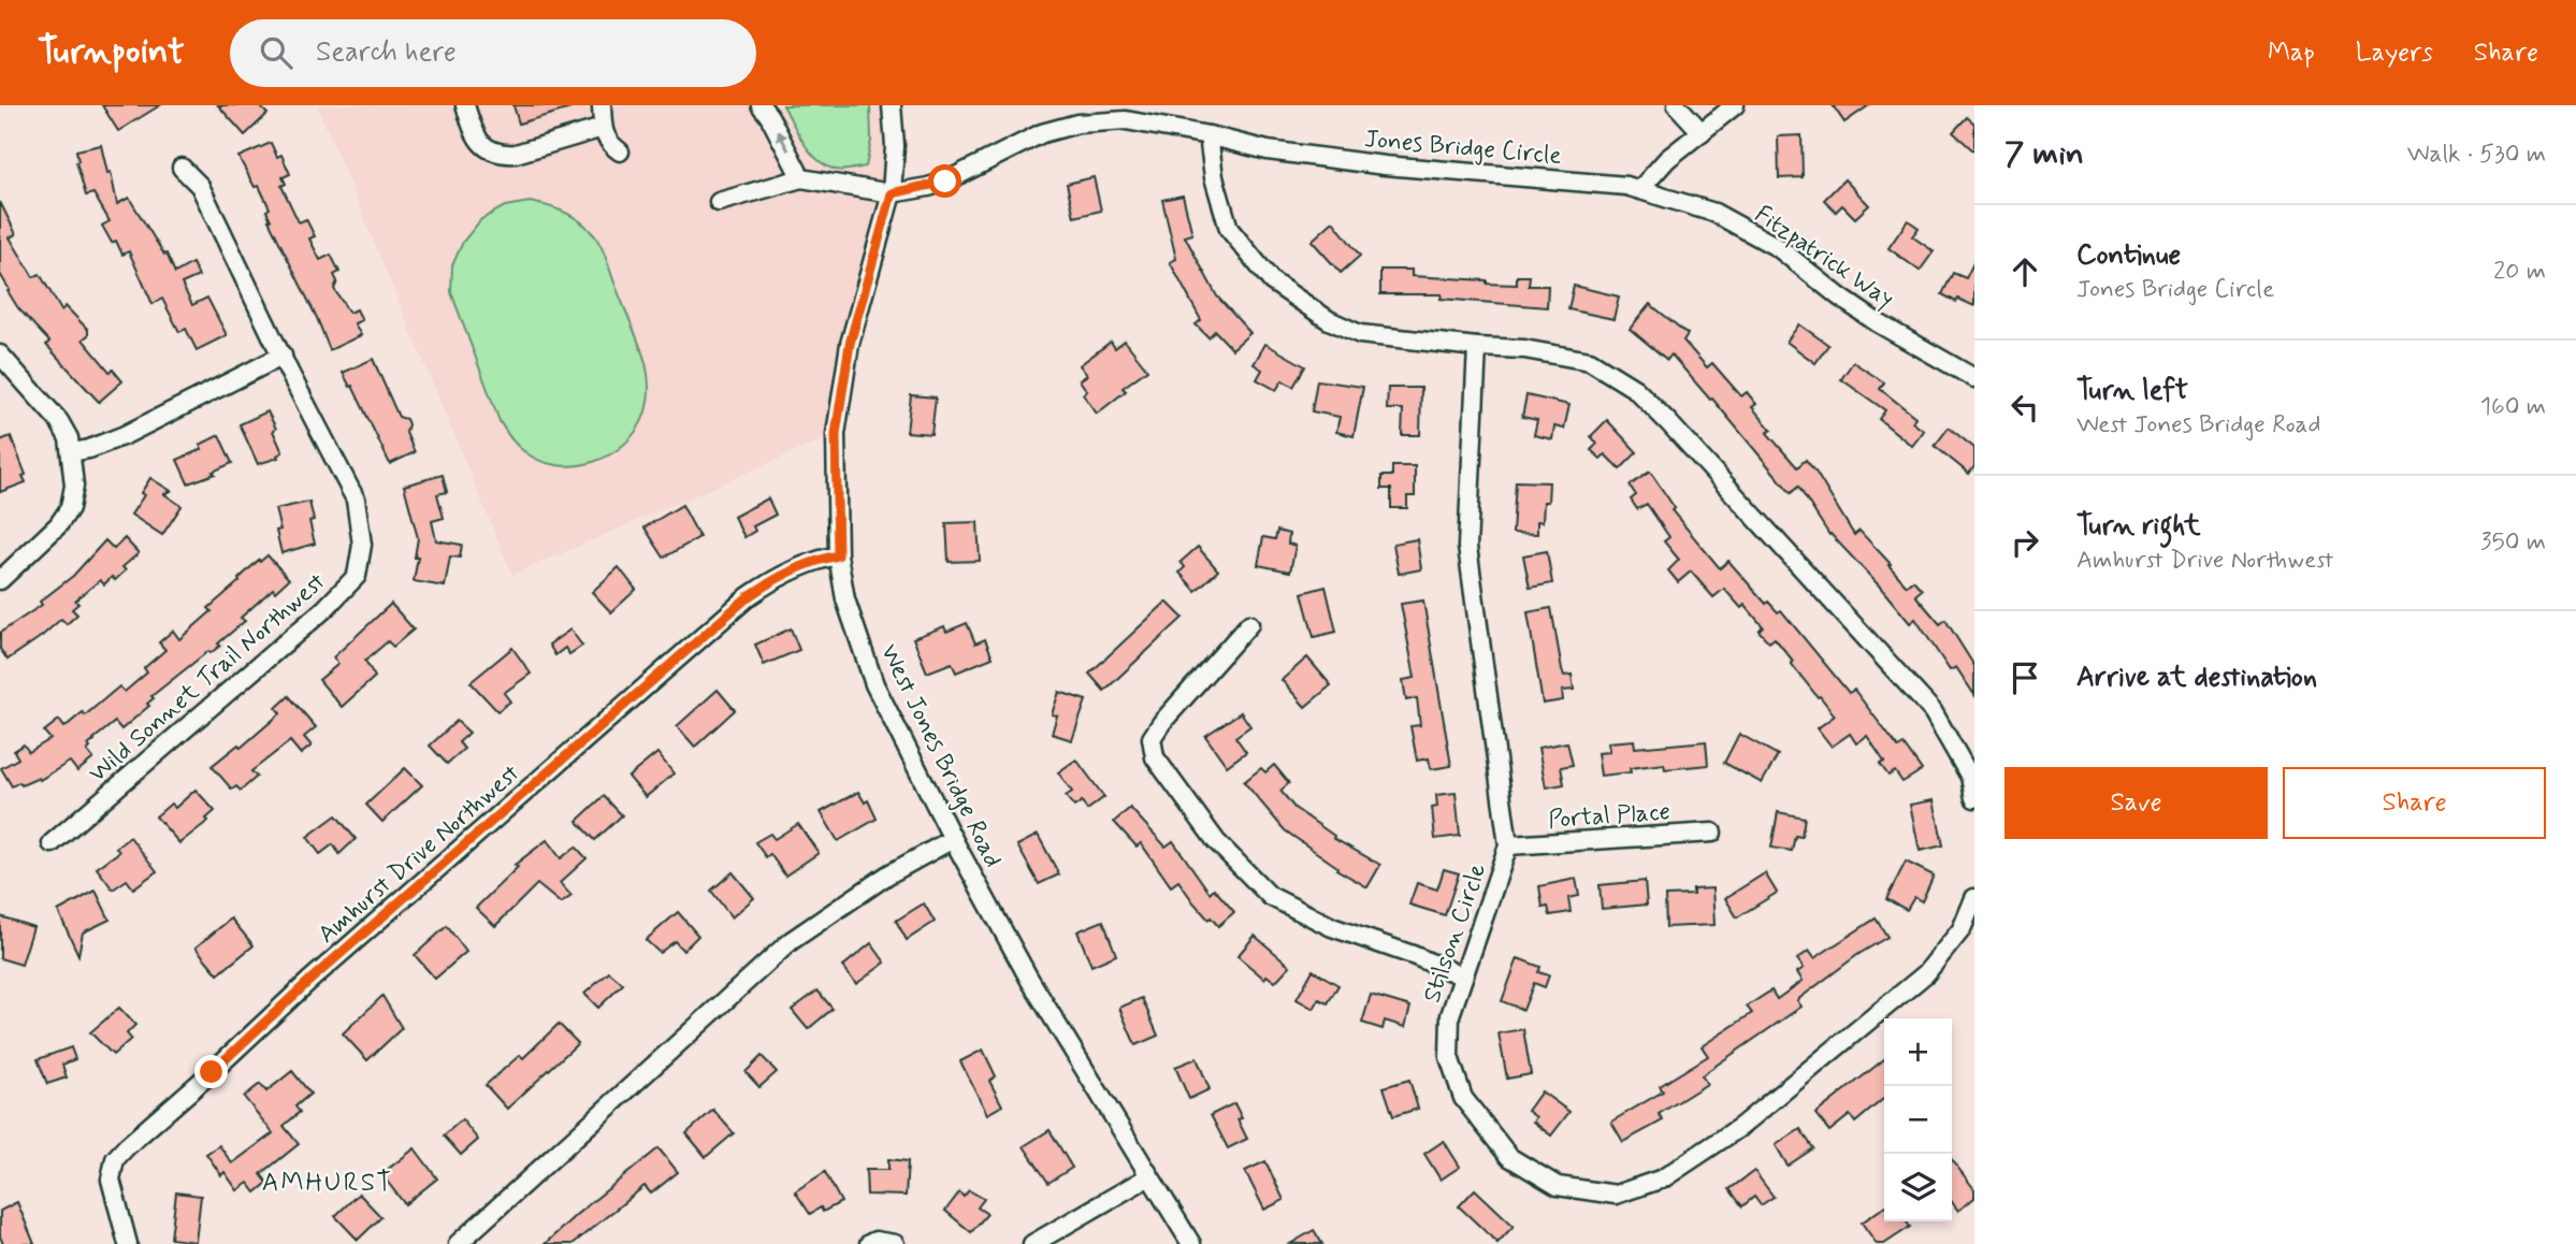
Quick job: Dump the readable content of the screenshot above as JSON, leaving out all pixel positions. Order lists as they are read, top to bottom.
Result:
{
  "streets": {
    "street": [
      "Jones Bridge Circle",
      "Fitzpatrick Way",
      "Wild Sonnet Trail Northwest",
      "West Jones Bridge Road",
      "Portal Place",
      "Amhurst Drive Northwest",
      "Stilson Circle"
    ]
  },
  "crossings": [
    ["Jones Bridge Circle", "Fitzpatrick Way"],
    ["Jones Bridge Circle", "West Jones Bridge Road"],
    ["West Jones Bridge Road", "Amhurst Drive Northwest"],
    ["Portal Place", "Stilson Circle"]
  ],
  "districts": ["AMHURST"],
  "page": {
    "header": "Turnpoint",
    "search": "Search here",
    "nav": ["Map", "Layers", "Share"],
    "heading": ["7 min", "Walk · 530 m"],
    "list": [
      ["Continue", "Jones Bridge Circle", "20 m"],
      ["Turn left", "West Jones Bridge Road", "160 m"],
      ["Turn right", "Amhurst Drive Northwest", "350 m"],
      "Arrive at destination"
    ],
    "buttons": ["Save", "Share"],
    "map_buttons": ["+", "−"]
  }
}
